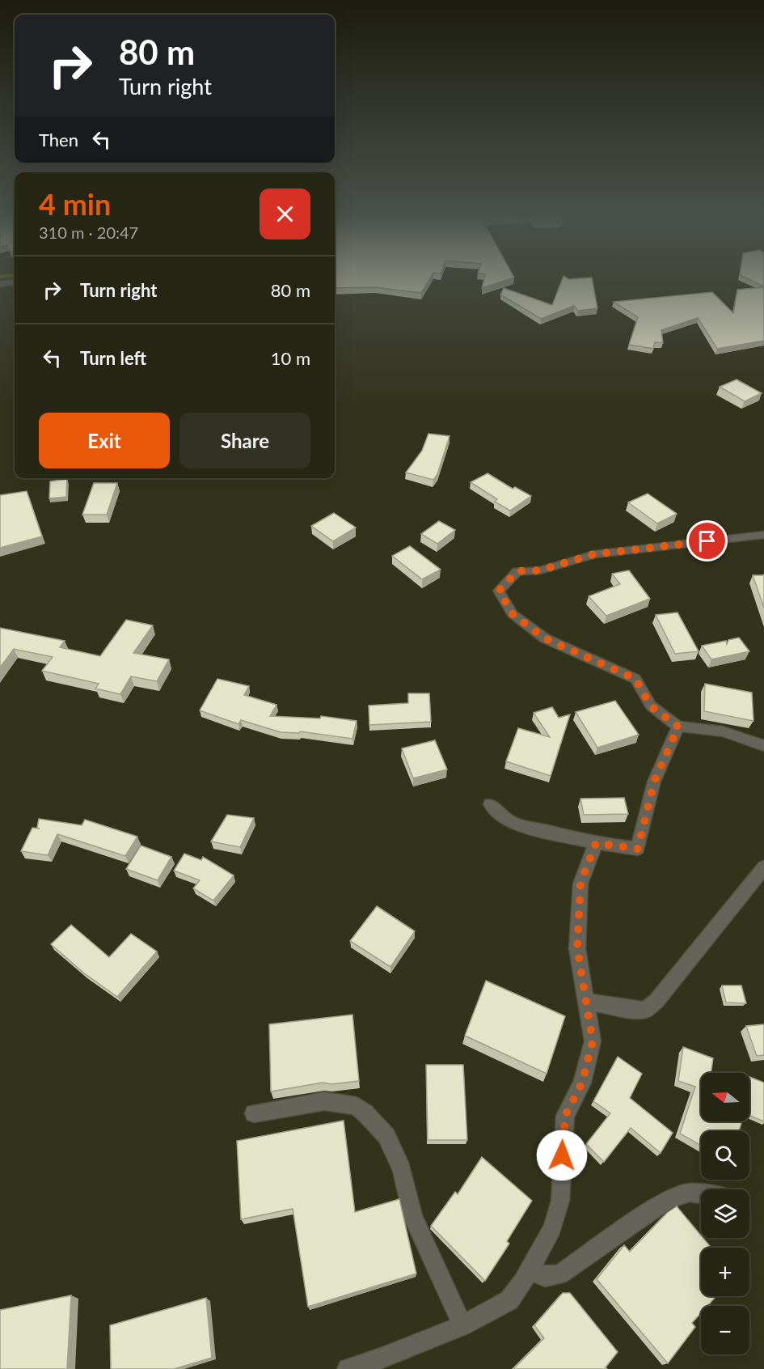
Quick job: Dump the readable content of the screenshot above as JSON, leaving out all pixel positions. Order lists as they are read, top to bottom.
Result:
{
  "north": "left",
  "page": {
    "turn": ["80 m", "Turn right"],
    "then": "Then",
    "heading": ["4 min", "310 m · 20:47"],
    "list": [
      {
        "name": "Turn right",
        "value": "80 m"
      },
      {
        "name": "Turn left",
        "value": "10 m"
      }
    ],
    "buttons": ["Exit", "Share"],
    "map_buttons": ["+", "−"]
  }
}
